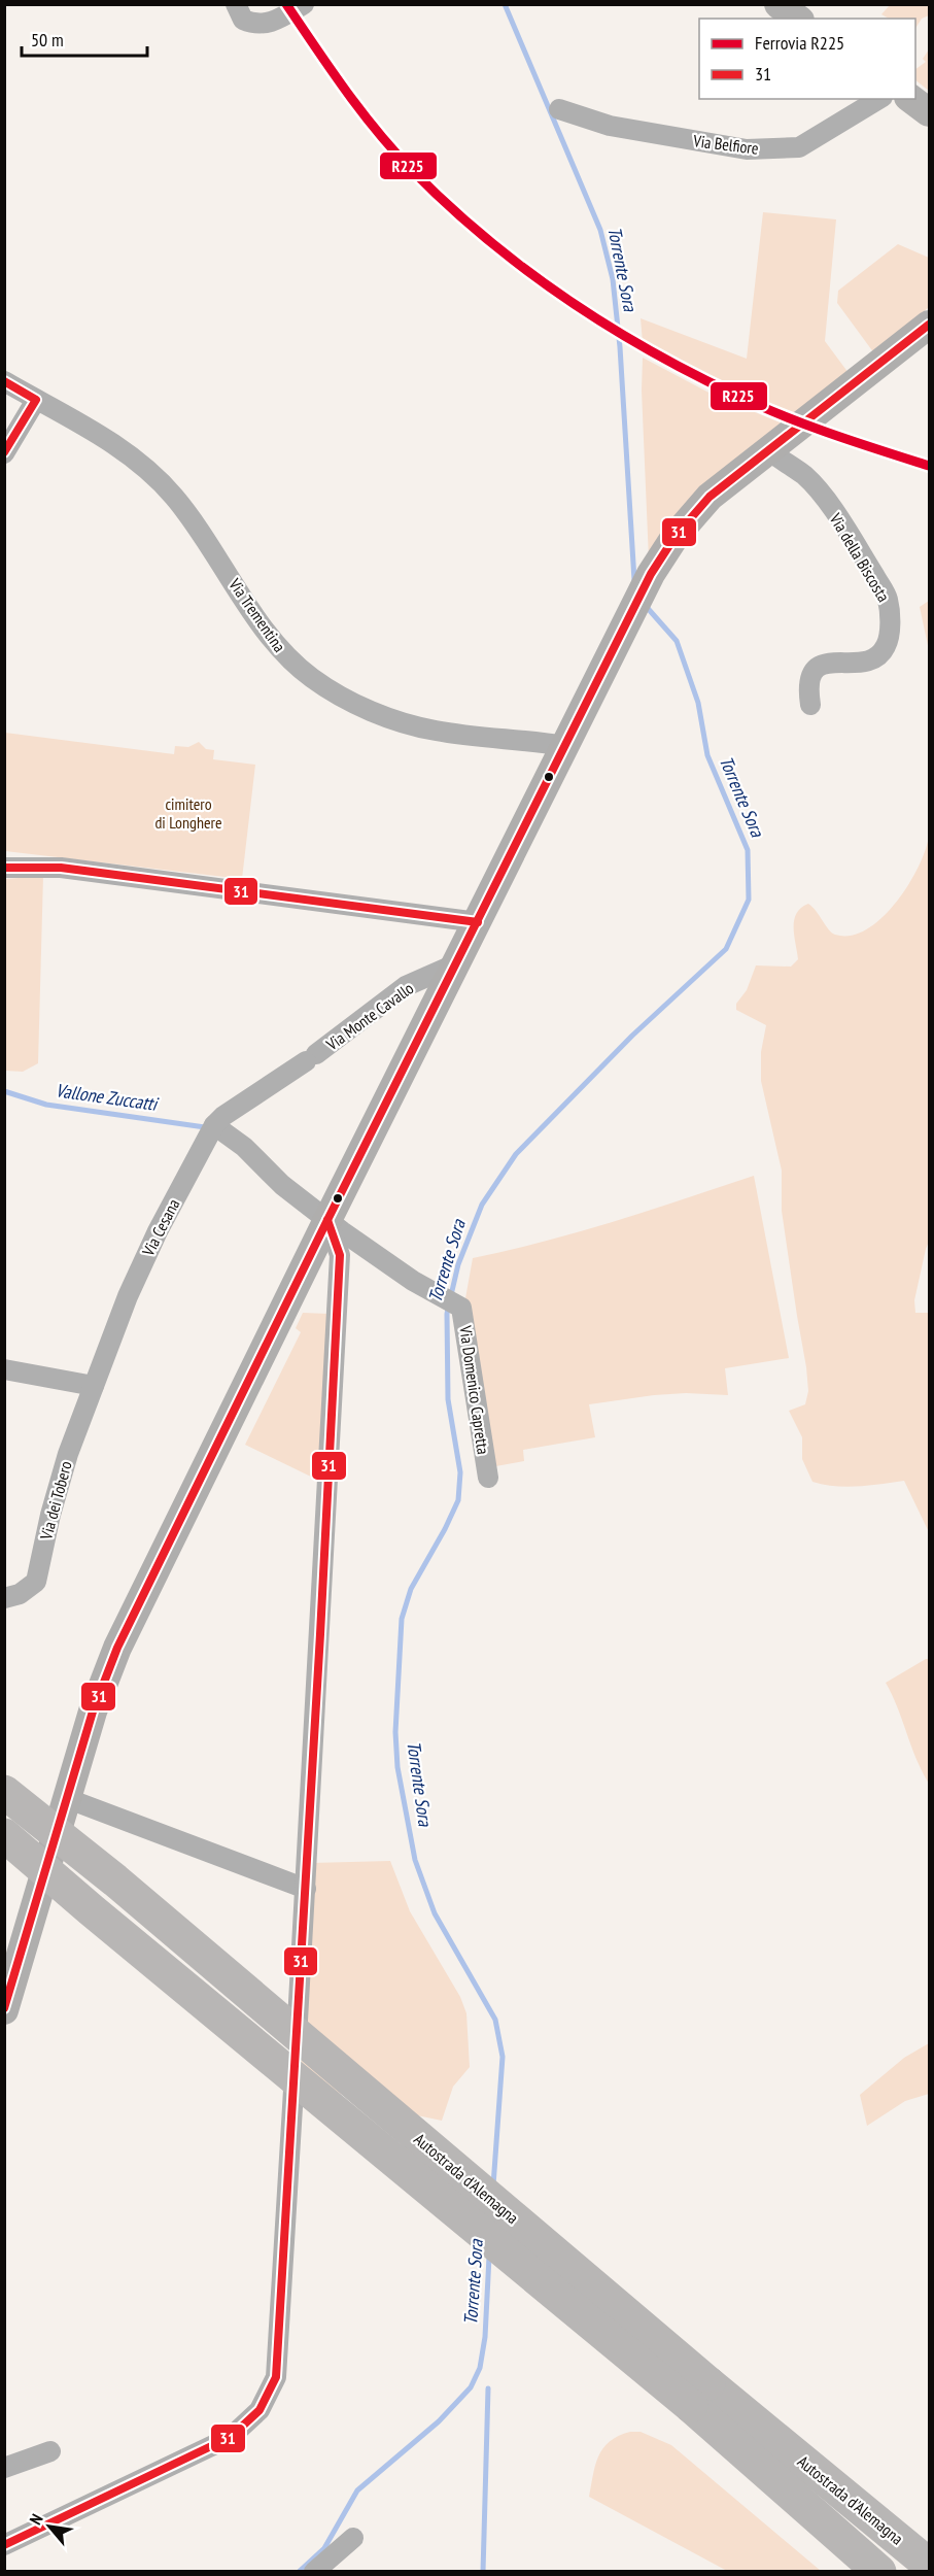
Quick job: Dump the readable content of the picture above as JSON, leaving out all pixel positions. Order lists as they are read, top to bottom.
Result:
{
  "streets": {
    "highway": ["Autostrada d'Alemagna"],
    "street": [
      "Via Belfiore",
      "Via della Biscosta",
      "Via Trementina",
      "Via Monte Cavallo",
      "Via Cesana",
      "Via Domenico Capretta",
      "Via dei Tobero"
    ]
  },
  "crossings": [
    ["Via Monte Cavallo", "Via Cesana"],
    ["Via Cesana", "Via dei Tobero"]
  ],
  "water": ["Torrente Sora", "Vallone Zuccatti"],
  "parks": ["cimitero di Longhere"],
  "lines": ["rail line R225", "transit line 31"],
  "legend": ["Ferrovia R225", "31"],
  "scale_bar": "50 m",
  "north": "top left"
}
